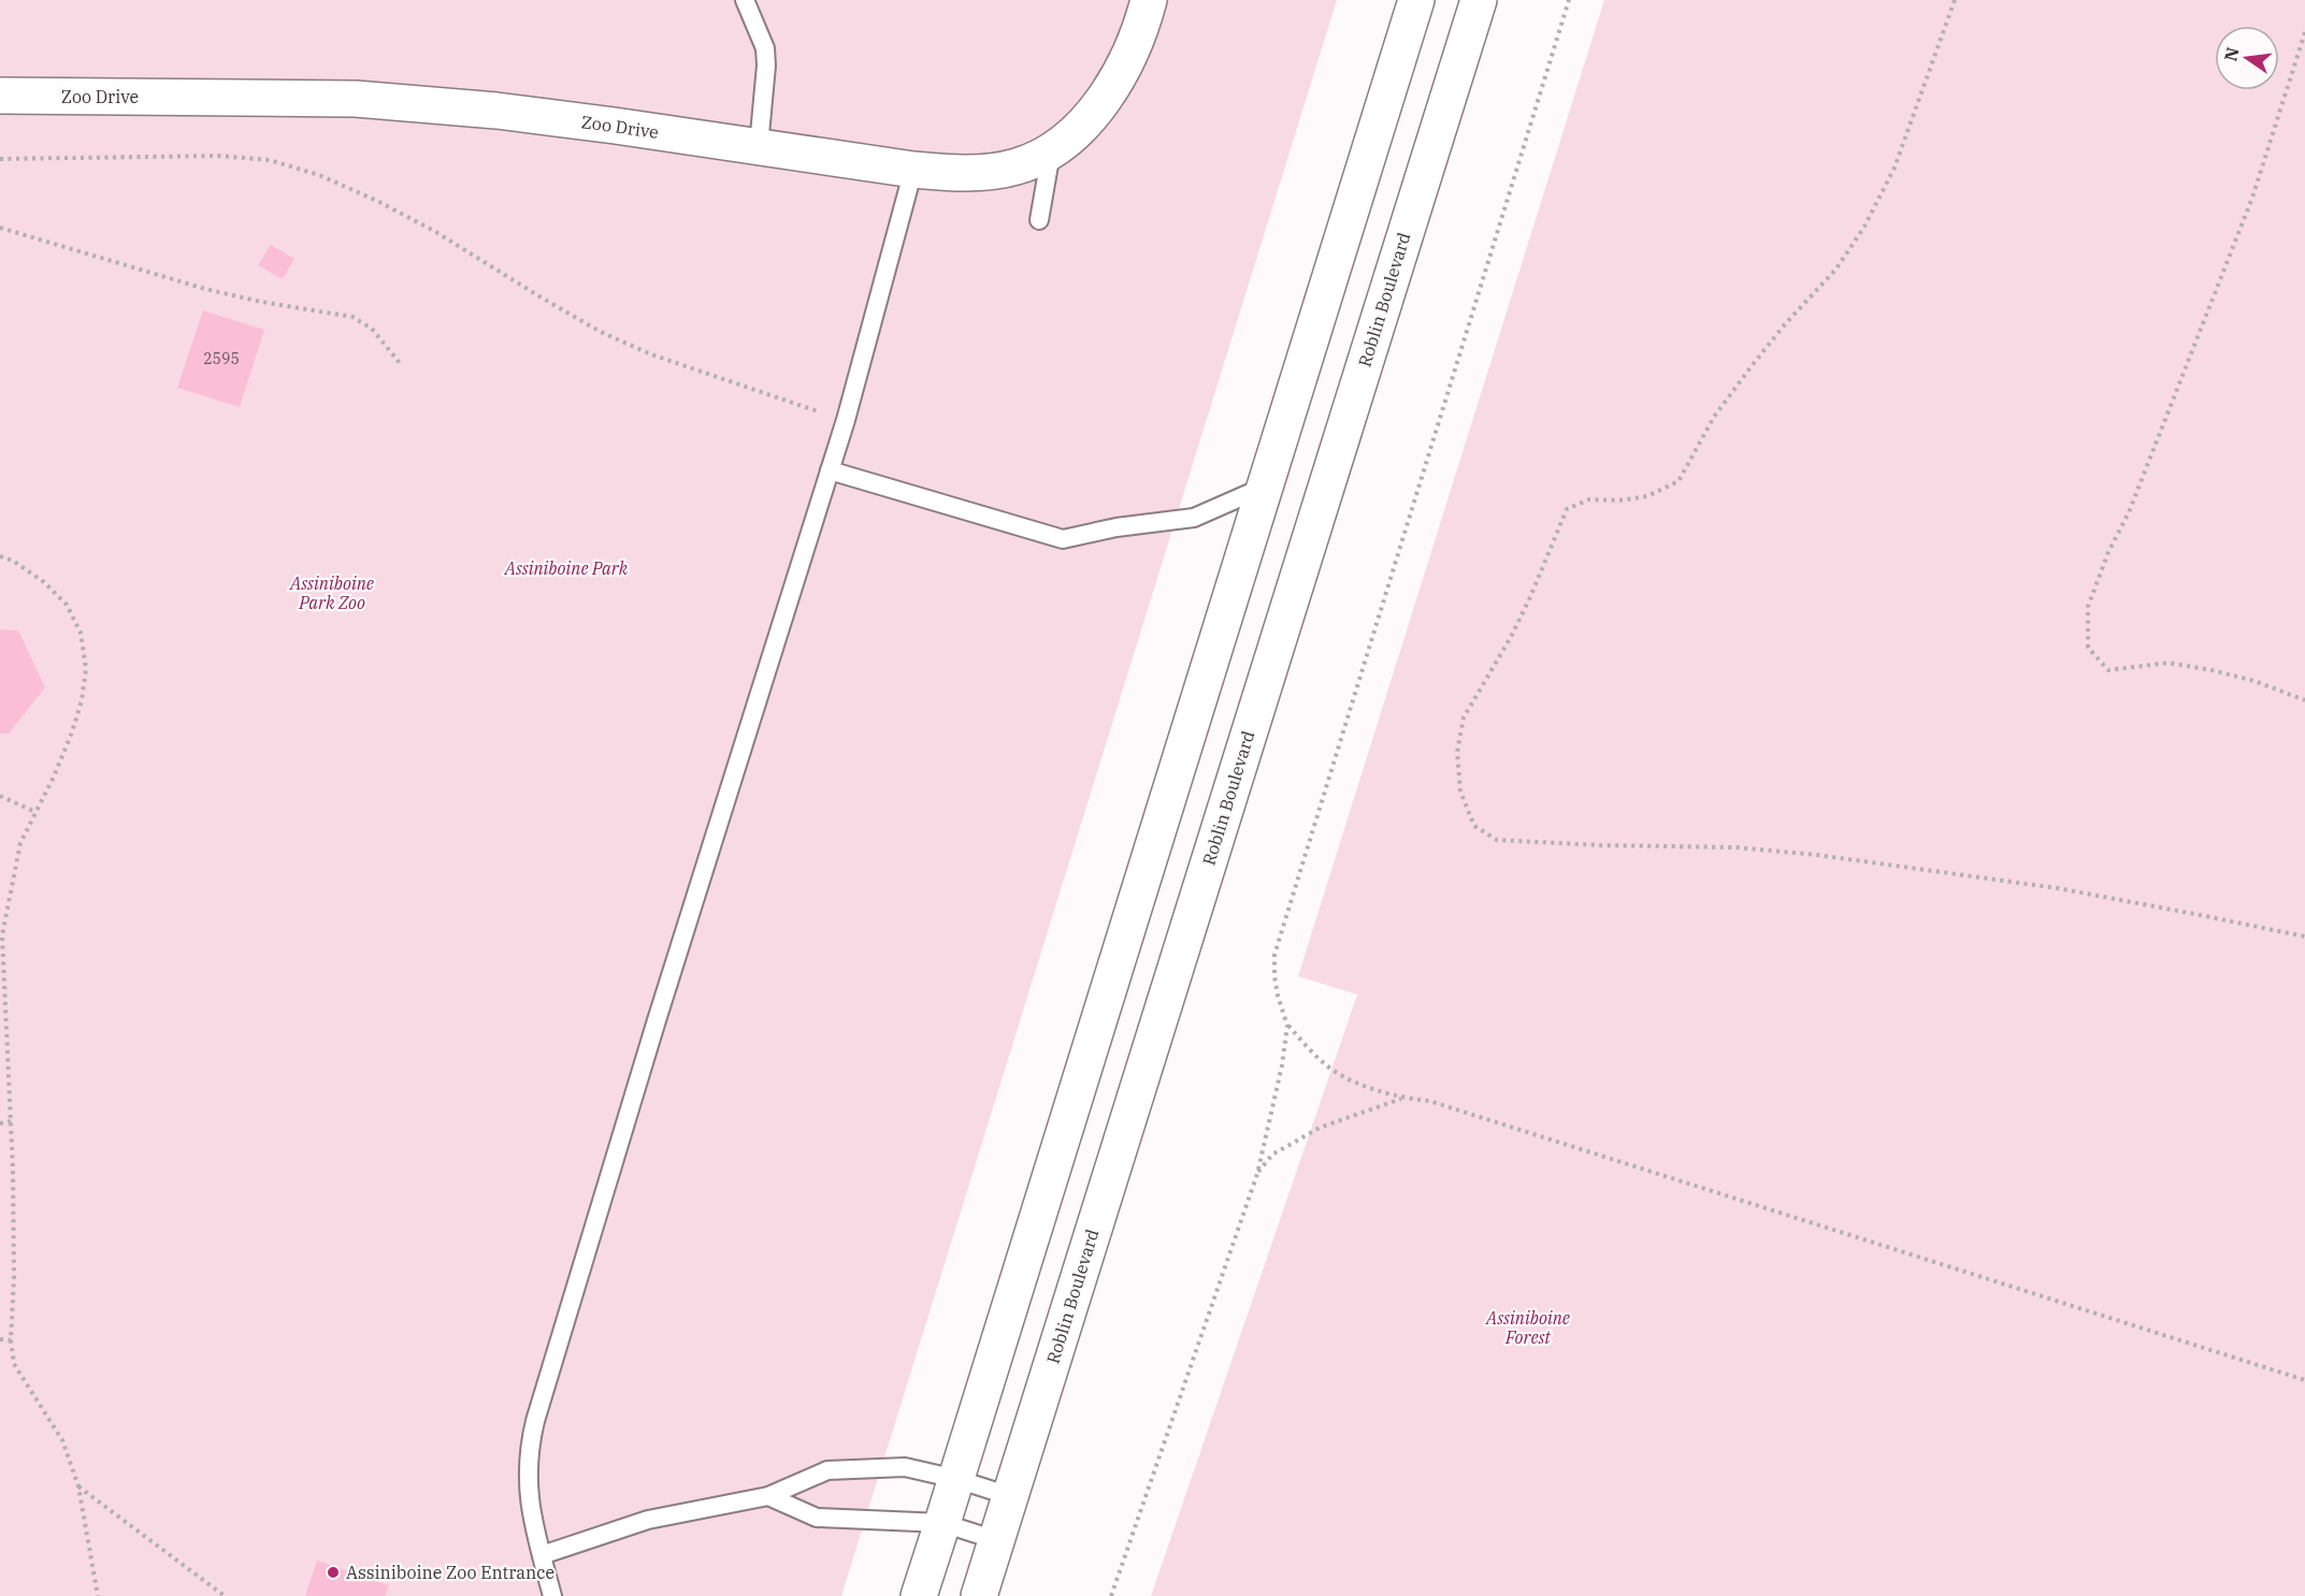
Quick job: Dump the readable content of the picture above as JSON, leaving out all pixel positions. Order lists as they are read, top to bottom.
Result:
{
  "streets": {
    "main road": ["Zoo Drive", "Roblin Boulevard"]
  },
  "parks": ["Assiniboine Park", "Assiniboine Park Zoo", "Assiniboine Forest"],
  "places": ["Assiniboine Zoo Entrance"],
  "house_numbers": ["2595"],
  "north": "left"
}
